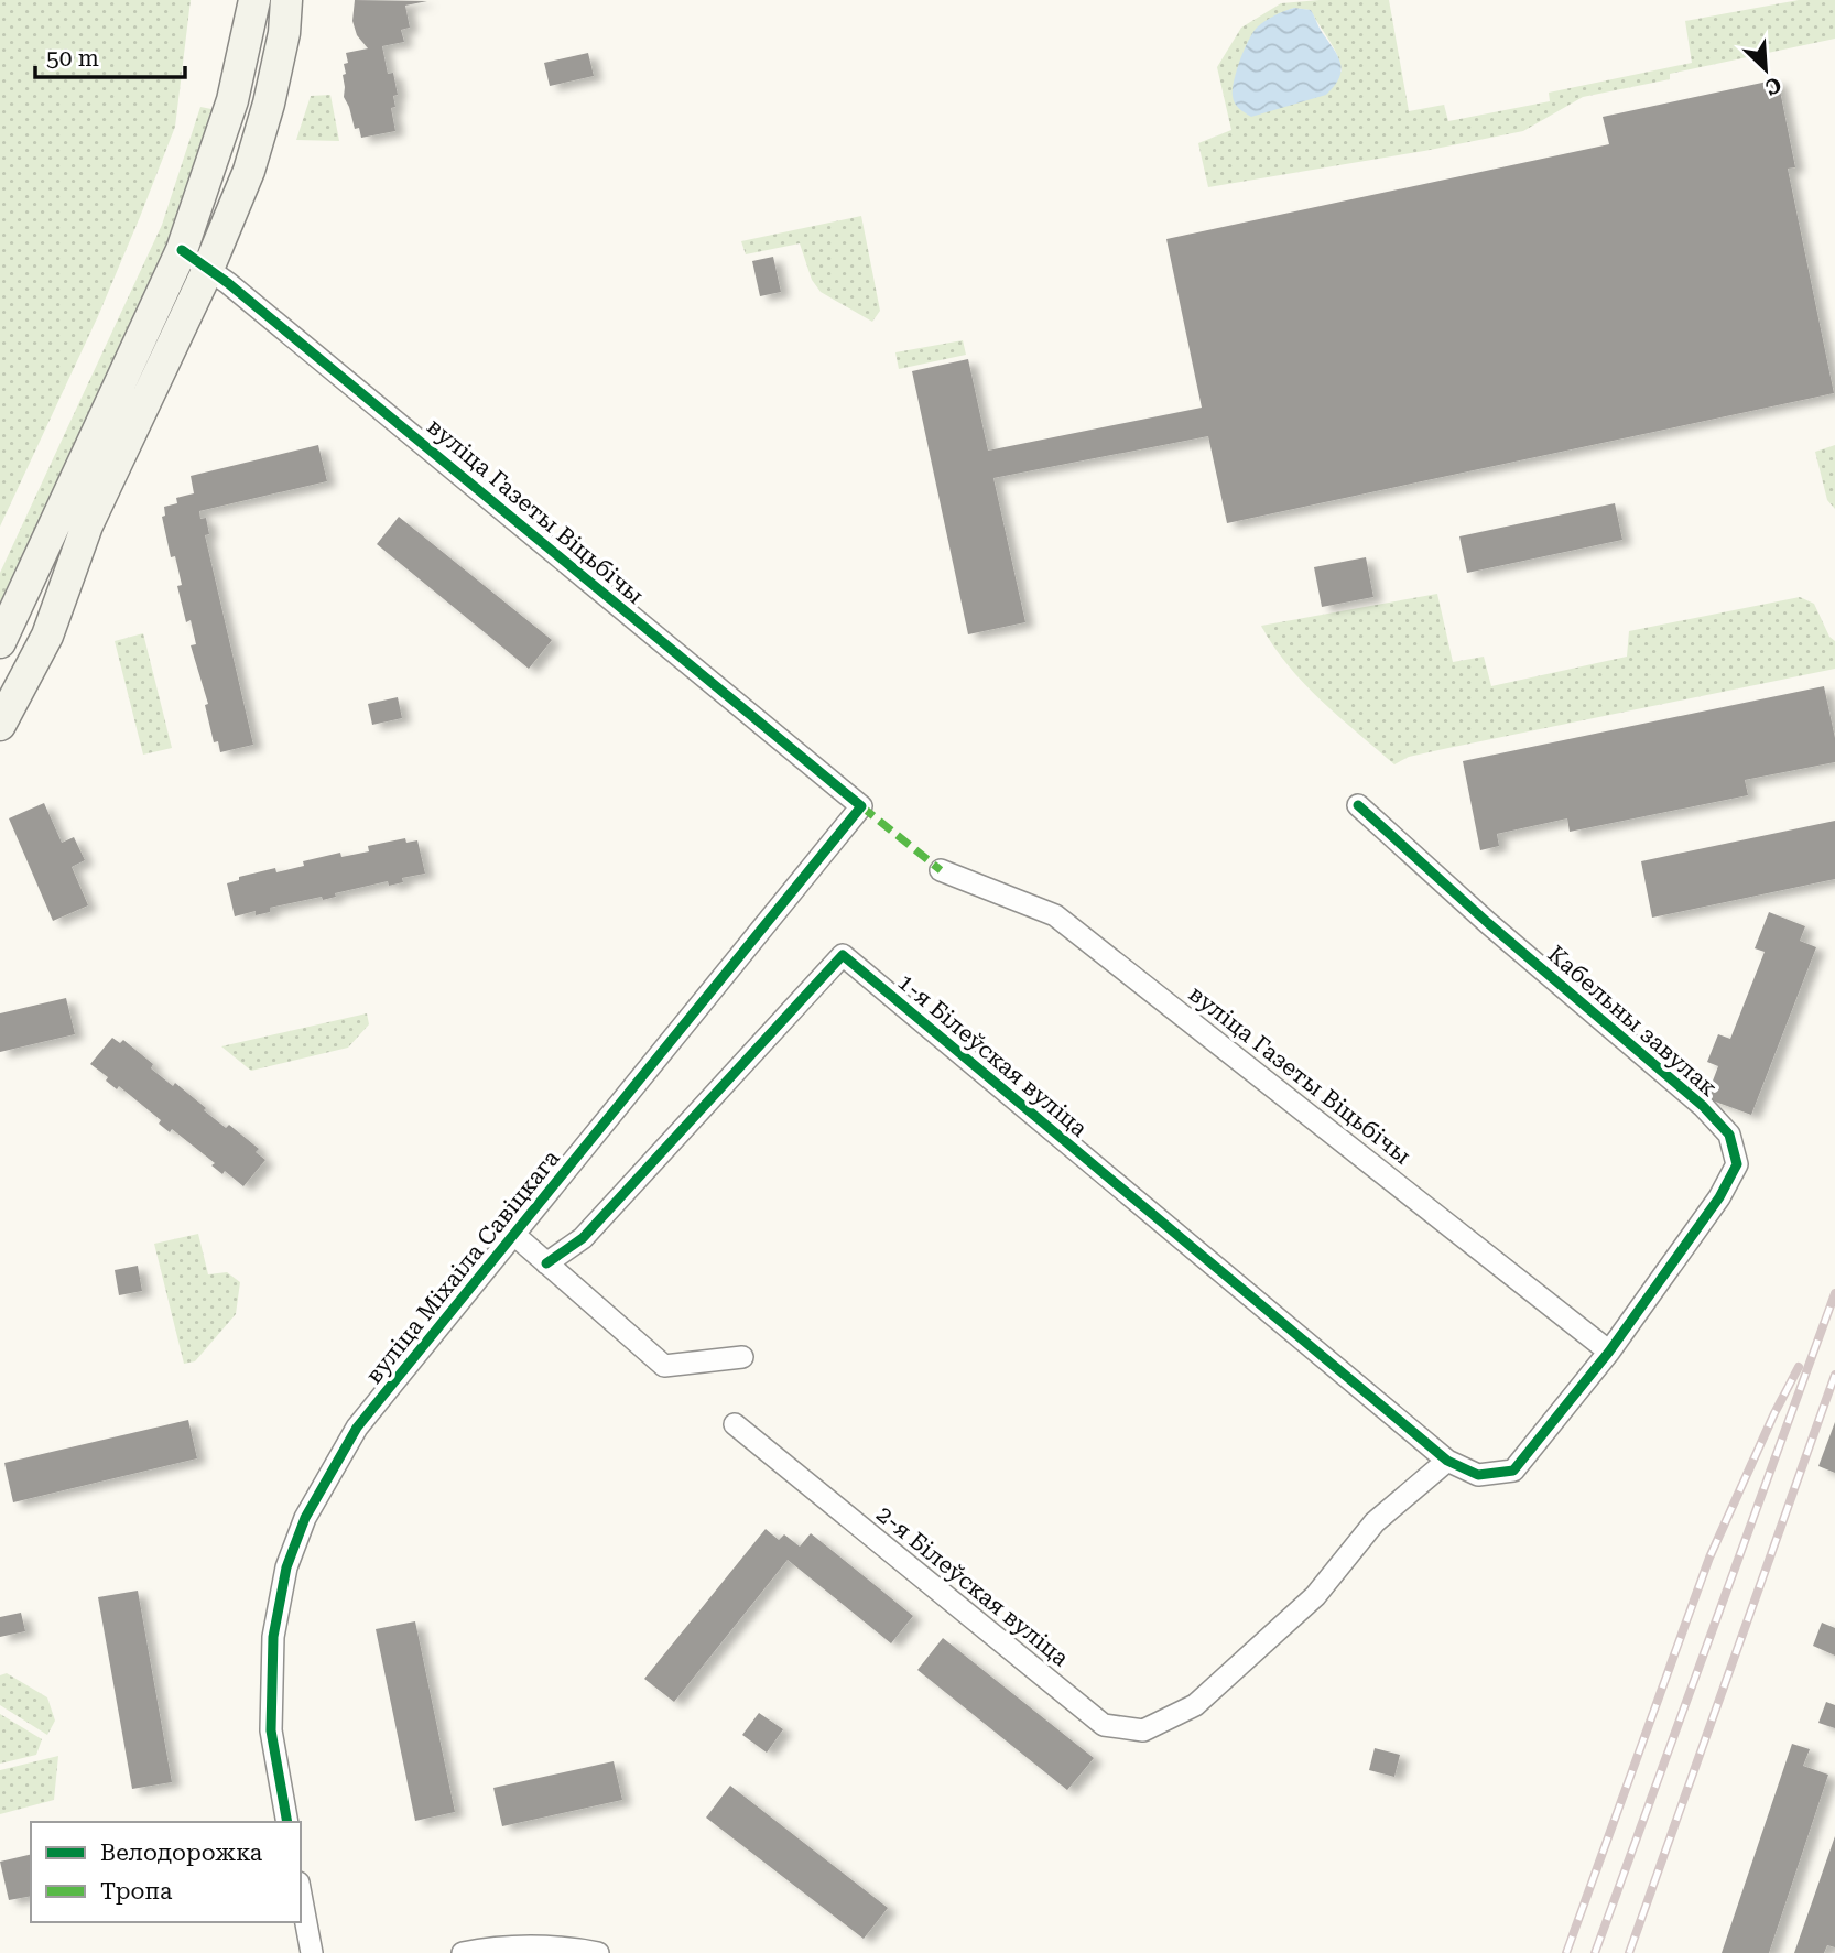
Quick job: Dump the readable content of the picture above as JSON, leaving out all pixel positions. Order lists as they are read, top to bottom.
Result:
{
  "streets": {
    "street": [
      "вуліца Газеты Віцьбічы",
      "Кабельны завулак",
      "1-я Білеўская вуліца",
      "вуліца Міхаіла Савіцкага",
      "2-я Білеўская вуліца"
    ]
  },
  "crossings": [
    ["вуліца Газеты Віцьбічы", "Кабельны завулак"],
    ["вуліца Газеты Віцьбічы", "вуліца Міхаіла Савіцкага"],
    ["Кабельны завулак", "1-я Білеўская вуліца"],
    ["Кабельны завулак", "2-я Білеўская вуліца"],
    ["1-я Білеўская вуліца", "2-я Білеўская вуліца"]
  ],
  "legend": ["Велодорожка", "Тропа"],
  "scale_bar": "50 m",
  "north": "bottom right"
}
